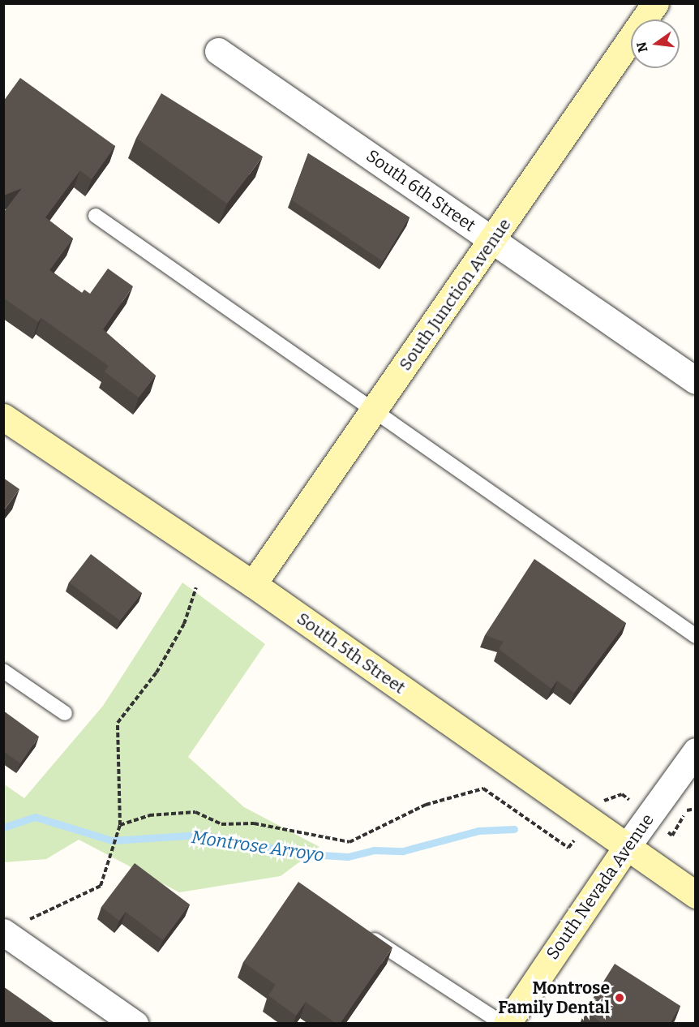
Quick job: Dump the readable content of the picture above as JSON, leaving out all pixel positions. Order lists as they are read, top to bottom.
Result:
{
  "streets": {
    "street": [
      "South 6th Street",
      "South Junction Avenue",
      "South 5th Street",
      "South Nevada Avenue"
    ]
  },
  "crossings": [
    ["South 6th Street", "South Junction Avenue"],
    ["South Junction Avenue", "South 5th Street"],
    ["South 5th Street", "South Nevada Avenue"]
  ],
  "water": ["Montrose Arroyo"],
  "places": ["Montrose Family Dental"],
  "north": "left"
}
